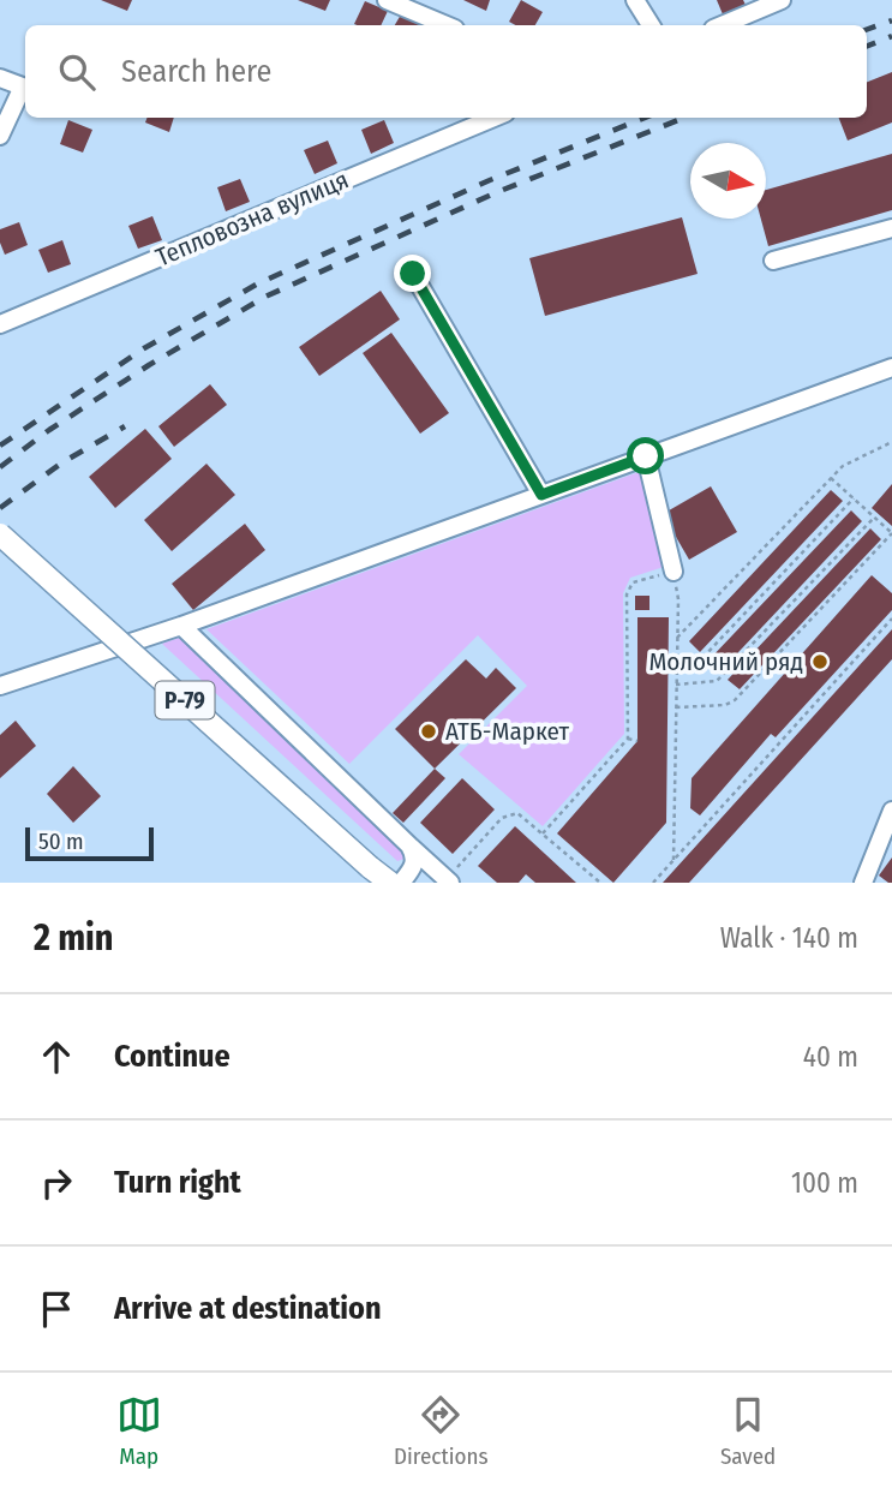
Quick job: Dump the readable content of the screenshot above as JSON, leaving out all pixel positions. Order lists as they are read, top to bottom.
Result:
{
  "streets": {
    "main road": ["Р-79"],
    "street": ["Тепловозна вулиця"]
  },
  "places": ["Молочний ряд", "АТБ-Маркет"],
  "scale_bar": "50 m",
  "north": "right",
  "page": {
    "search": "Search here",
    "scale": "50 m",
    "heading": ["2 min", "Walk · 140 m"],
    "list": [
      ["Continue", "40 m"],
      ["Turn right", "100 m"],
      "Arrive at destination"
    ],
    "nav": ["Map", "Directions", "Saved"]
  }
}
